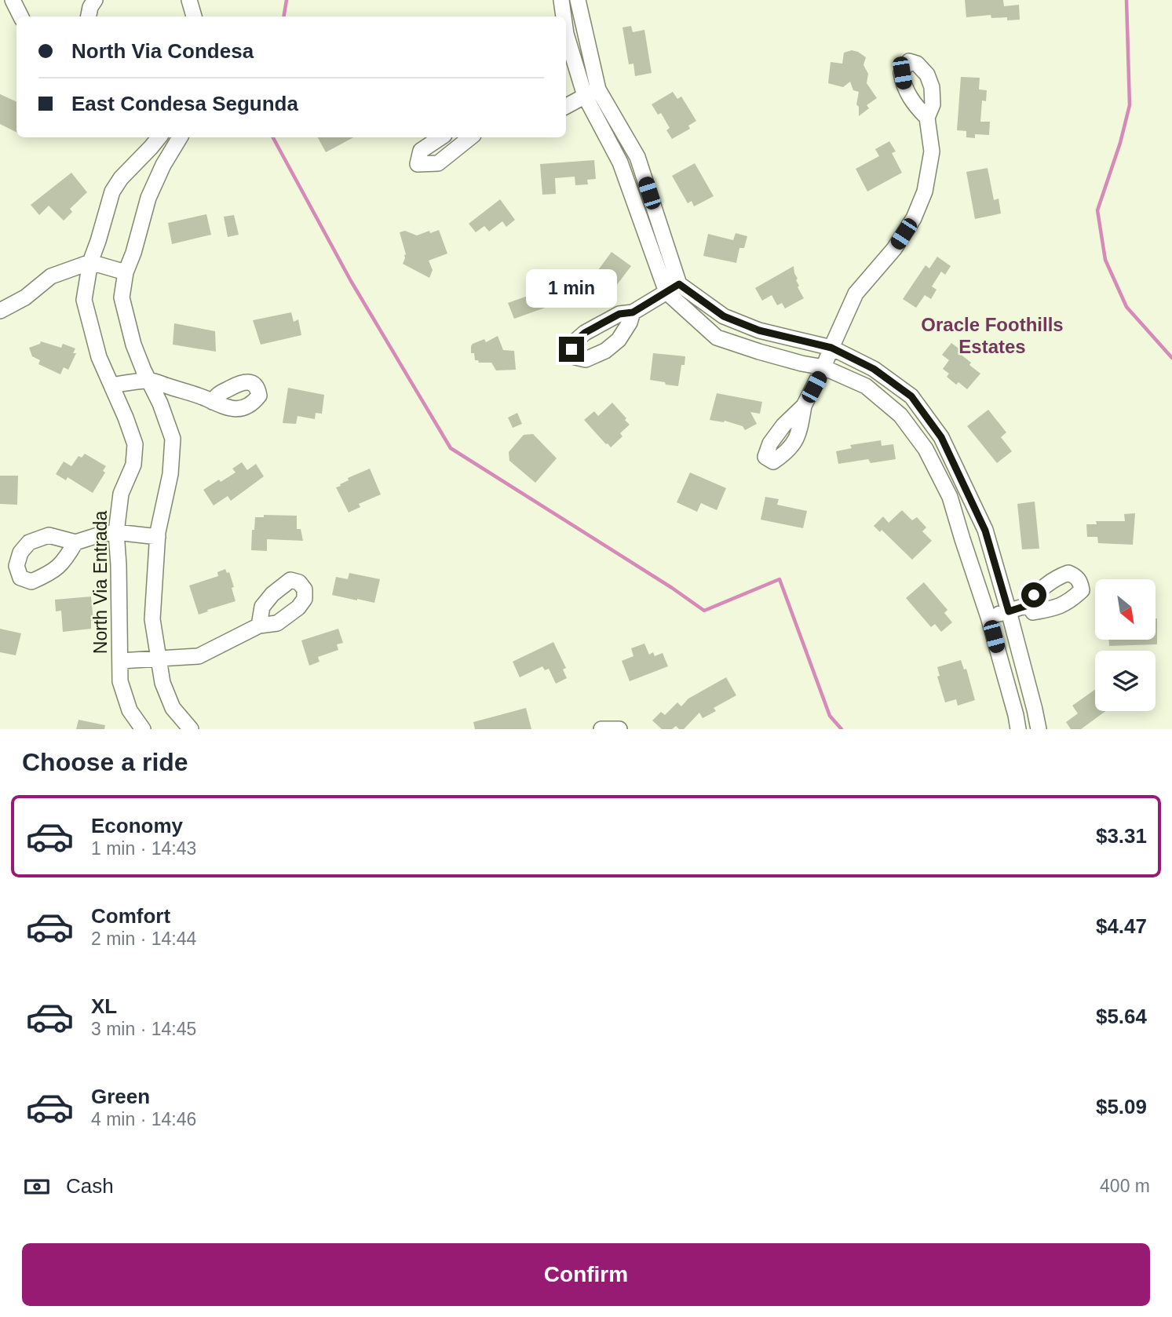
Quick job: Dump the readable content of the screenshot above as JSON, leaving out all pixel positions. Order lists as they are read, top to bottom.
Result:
{
  "streets": {
    "street": ["North Via Entrada"]
  },
  "districts": ["Oracle Foothills Estates"],
  "north": "bottom right",
  "page": {
    "banner": ["North Via Condesa", "East Condesa Segunda"],
    "bubble": "1 min",
    "heading": "Choose a ride",
    "list": [
      {
        "name": "Economy",
        "note": "1 min · 14:43",
        "value": "$3.31"
      },
      {
        "name": "Comfort",
        "note": "2 min · 14:44",
        "value": "$4.47"
      },
      {
        "name": "XL",
        "note": "3 min · 14:45",
        "value": "$5.64"
      },
      {
        "name": "Green",
        "note": "4 min · 14:46",
        "value": "$5.09"
      }
    ],
    "pay": ["Cash", "400 m"],
    "buttons": "Confirm"
  }
}
